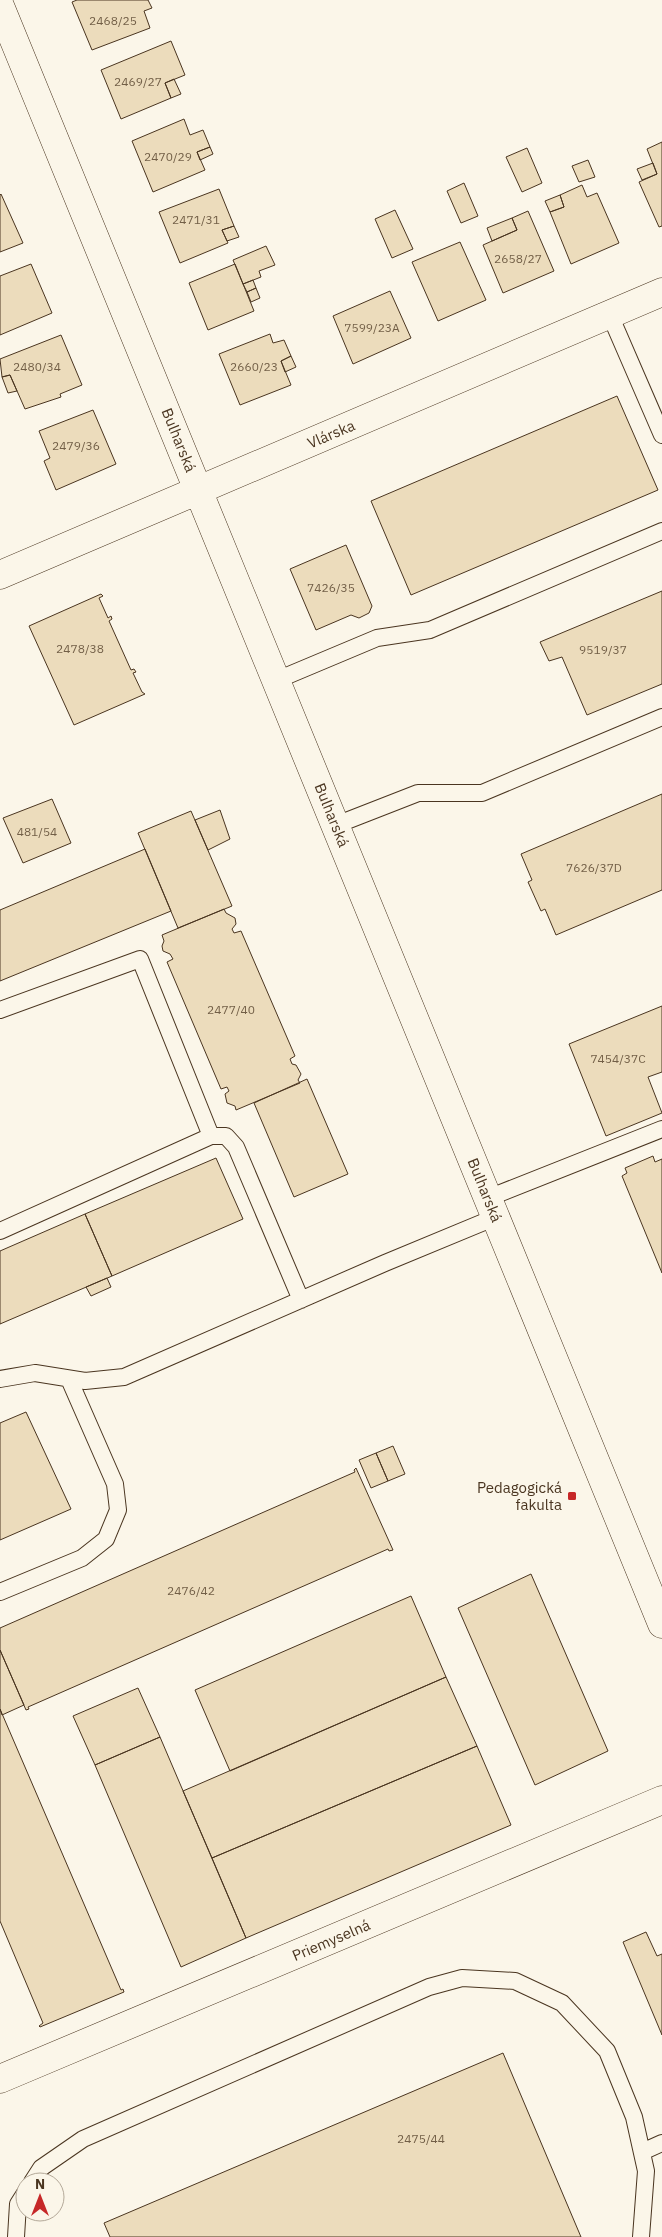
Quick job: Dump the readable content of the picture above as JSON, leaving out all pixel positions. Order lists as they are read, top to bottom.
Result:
{
  "streets": {
    "street": ["Vlárska", "Bulharská", "Priemyselná"]
  },
  "crossings": [
    ["Vlárska", "Bulharská"]
  ],
  "places": {
    "transit": ["Pedagogická fakulta"]
  },
  "house_numbers": [
    "2468/25",
    "2469/27",
    "2470/29",
    "2471/31",
    "2658/27",
    "7599/23A",
    "2480/34",
    "2660/23",
    "2479/36",
    "7426/35",
    "2478/38",
    "9519/37",
    "481/54",
    "7626/37D",
    "2477/40",
    "7454/37C",
    "2476/42",
    "2475/44"
  ],
  "north": "top"
}
